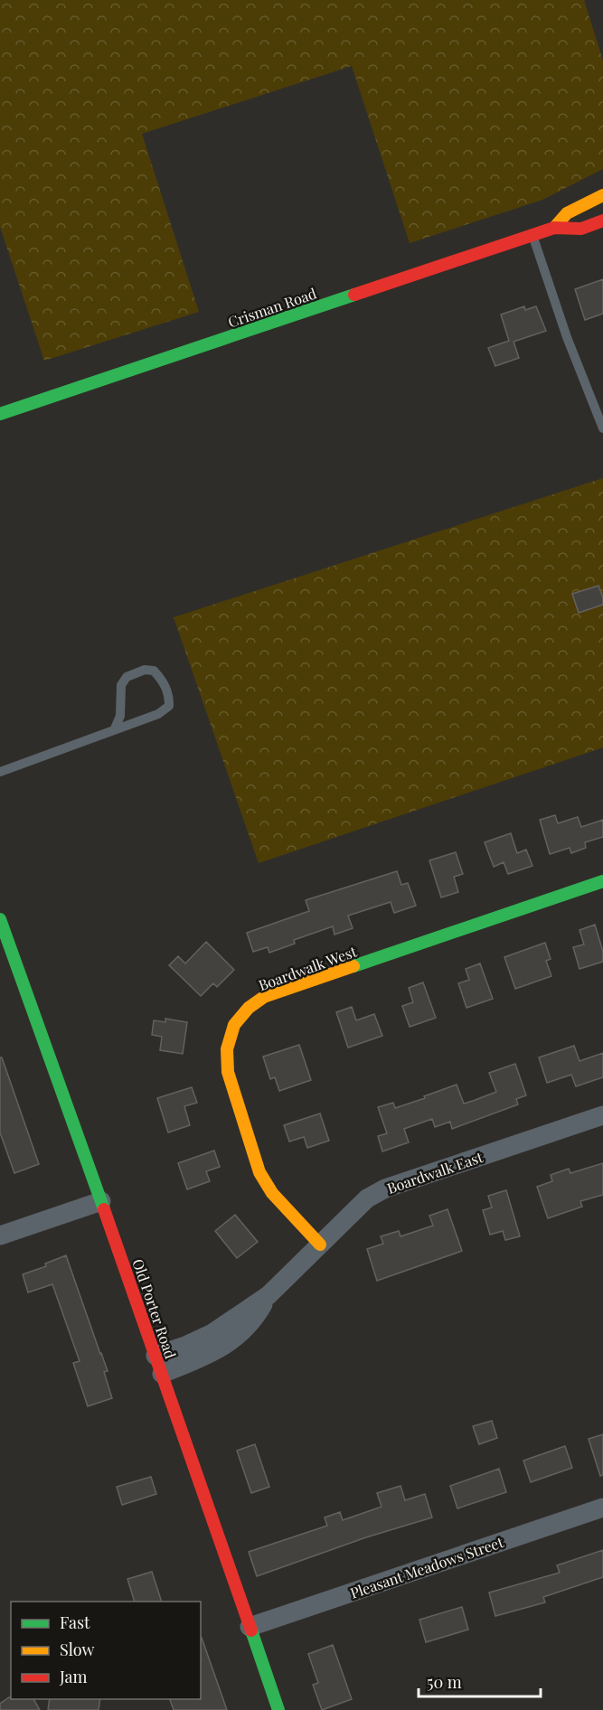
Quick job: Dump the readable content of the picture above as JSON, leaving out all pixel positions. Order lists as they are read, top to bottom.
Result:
{
  "streets": {
    "street": [
      "Crisman Road",
      "Boardwalk West",
      "Boardwalk East",
      "Old Porter Road",
      "Pleasant Meadows Street"
    ]
  },
  "crossings": [
    ["Boardwalk West", "Boardwalk East"],
    ["Boardwalk East", "Old Porter Road"],
    ["Old Porter Road", "Pleasant Meadows Street"]
  ],
  "legend": ["Fast", "Slow", "Jam"],
  "scale_bar": "50 m"
}
